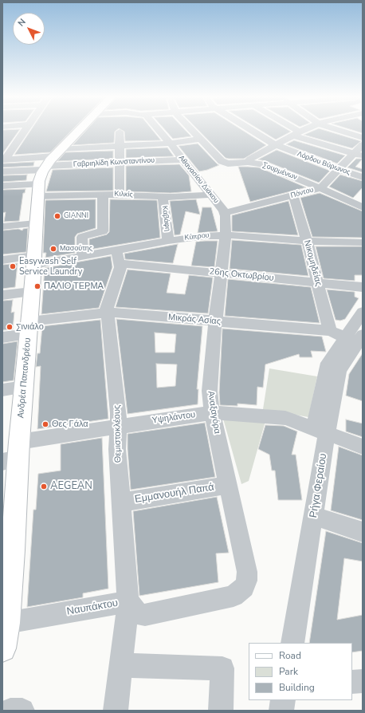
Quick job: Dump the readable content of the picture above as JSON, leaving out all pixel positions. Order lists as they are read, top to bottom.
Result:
{
  "streets": {
    "main road": ["Ανδρέα Παπανδρέου"],
    "street": [
      "Γαβριηλίδη Κωνσταντίνου",
      "Λόρδου Βύρωνος",
      "Σουρμένων",
      "Αθανασίου Διάκου",
      "Πόντου",
      "Κιλκίς",
      "Καβάφη",
      "Κύπρου",
      "Νικομηδείας",
      "26ης Οκτωβρίου",
      "Μικράς Ασίας",
      "Αναξαγόρα",
      "Υψηλάντου",
      "Θεμιστοκλέους",
      "Ρήγα Φεραίου",
      "Εμμανουήλ Παπά",
      "Ναυπάκτου"
    ]
  },
  "crossings": [
    ["Γαβριηλίδη Κωνσταντίνου", "Αθανασίου Διάκου"],
    ["Γαβριηλίδη Κωνσταντίνου", "Ανδρέα Παπανδρέου"],
    ["Λόρδου Βύρωνος", "Πόντου"],
    ["Σουρμένων", "Πόντου"],
    ["Αθανασίου Διάκου", "Πόντου"],
    ["Αθανασίου Διάκου", "Κιλκίς"],
    ["Πόντου", "Νικομηδείας"],
    ["Κιλκίς", "Καβάφη"],
    ["Κιλκίς", "Ανδρέα Παπανδρέου"],
    ["Καβάφη", "Κύπρου"],
    ["Κύπρου", "Νικομηδείας"],
    ["Κύπρου", "26ης Οκτωβρίου"],
    ["Κύπρου", "Ανδρέα Παπανδρέου"],
    ["Κύπρου", "Αναξαγόρα"],
    ["Κύπρου", "Θεμιστοκλέους"],
    ["Νικομηδείας", "26ης Οκτωβρίου"],
    ["Νικομηδείας", "Μικράς Ασίας"],
    ["26ης Οκτωβρίου", "Αναξαγόρα"],
    ["26ης Οκτωβρίου", "Θεμιστοκλέους"],
    ["Μικράς Ασίας", "Ανδρέα Παπανδρέου"],
    ["Μικράς Ασίας", "Αναξαγόρα"],
    ["Μικράς Ασίας", "Θεμιστοκλέους"],
    ["Μικράς Ασίας", "Ρήγα Φεραίου"],
    ["Ανδρέα Παπανδρέου", "Υψηλάντου"],
    ["Ανδρέα Παπανδρέου", "Ναυπάκτου"],
    ["Αναξαγόρα", "Υψηλάντου"],
    ["Αναξαγόρα", "Εμμανουήλ Παπά"],
    ["Αναξαγόρα", "Ναυπάκτου"],
    ["Υψηλάντου", "Θεμιστοκλέους"],
    ["Υψηλάντου", "Ρήγα Φεραίου"],
    ["Θεμιστοκλέους", "Εμμανουήλ Παπά"],
    ["Θεμιστοκλέους", "Ναυπάκτου"]
  ],
  "places": [
    "GIANNI",
    "Μασούτης",
    "Easywash Self Service Laundry",
    "ΠΑΛΙΟ ΤΕΡΜΑ",
    "Σινιάλο",
    "Θες Γάλα",
    "AEGEAN"
  ],
  "legend": ["Road", "Park", "Building"],
  "north": "top left"
}
